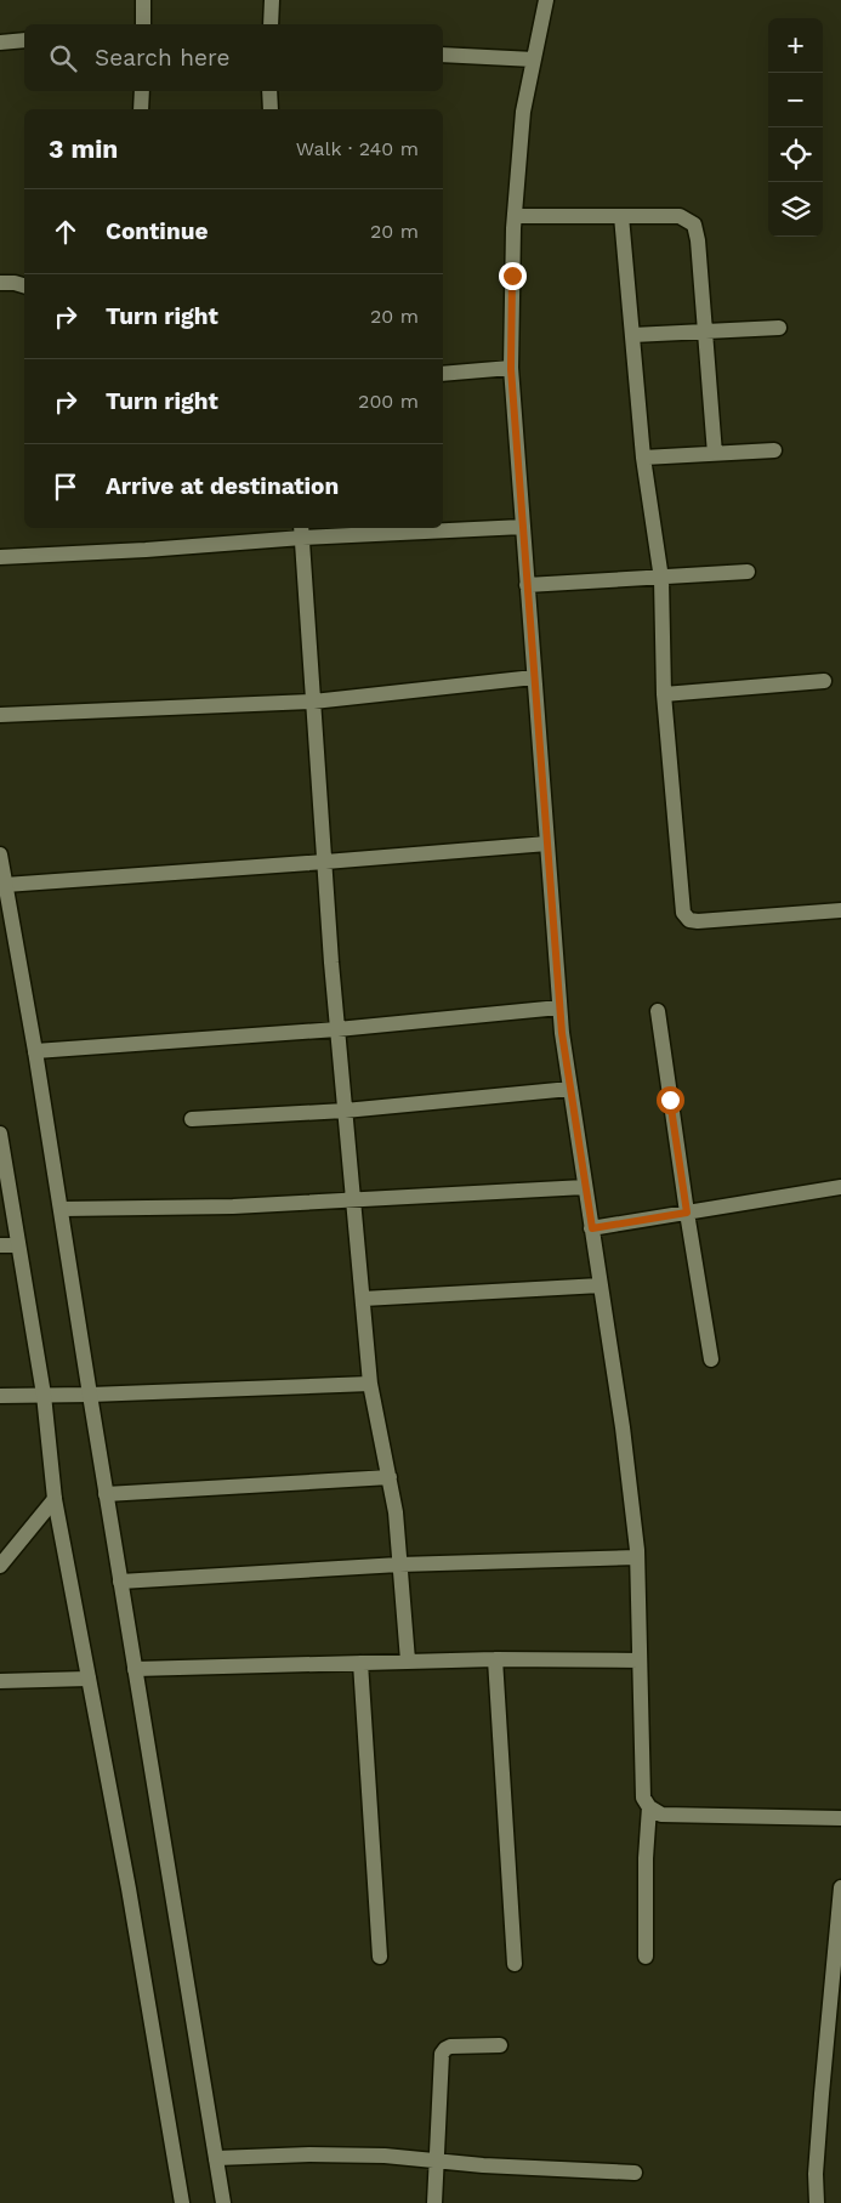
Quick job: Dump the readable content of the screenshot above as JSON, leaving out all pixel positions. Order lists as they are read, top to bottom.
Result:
{
  "page": {
    "map_buttons": ["+", "−"],
    "search": "Search here",
    "heading": ["3 min", "Walk · 240 m"],
    "list": [
      ["Continue", "20 m"],
      ["Turn right", "20 m"],
      ["Turn right", "200 m"],
      "Arrive at destination"
    ]
  }
}
